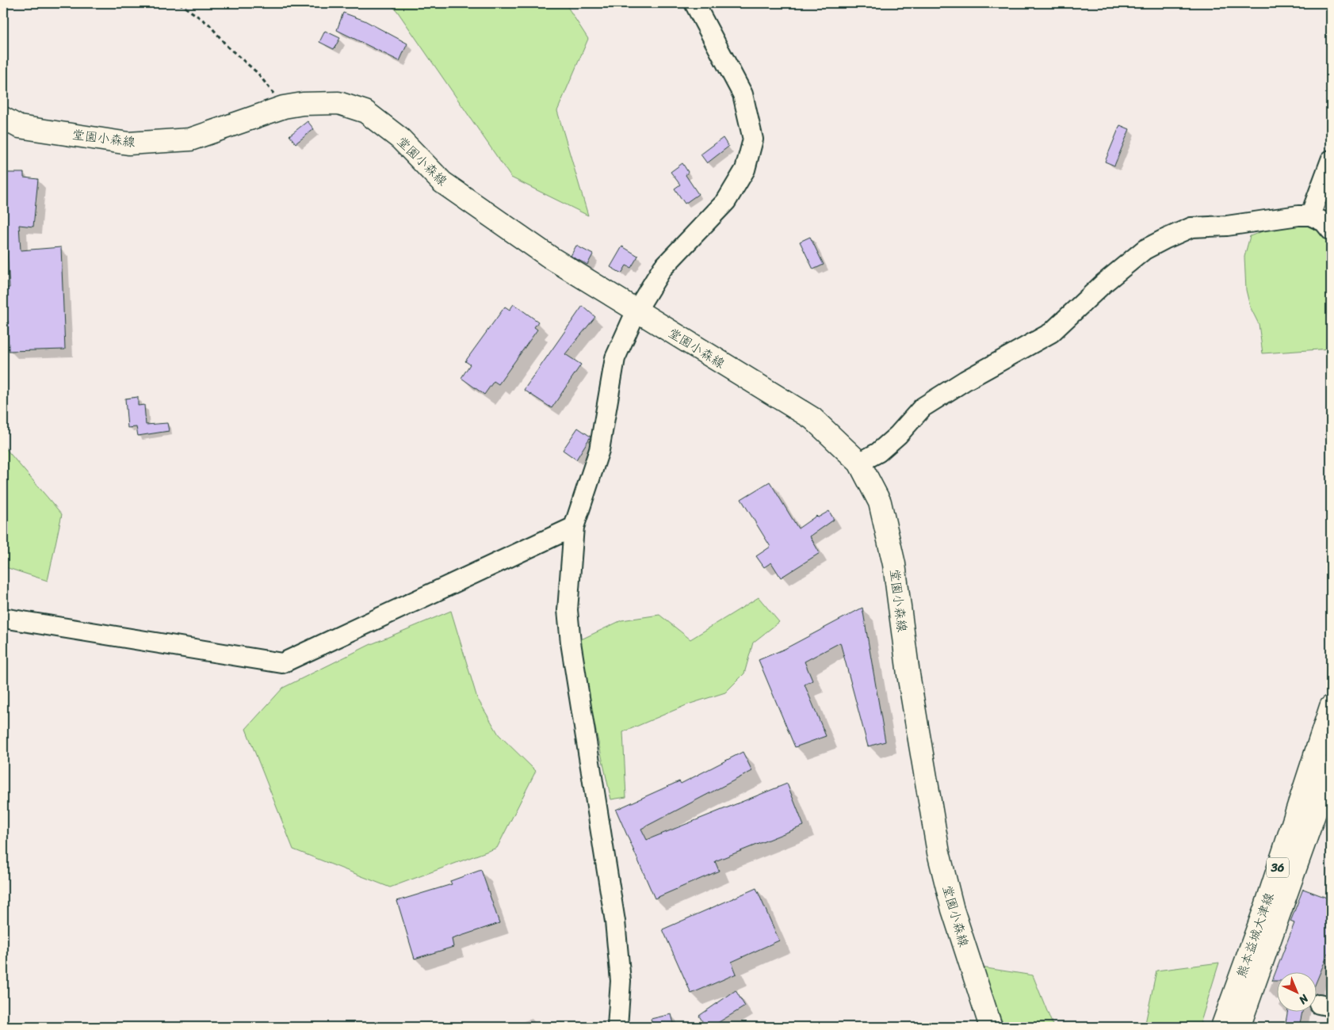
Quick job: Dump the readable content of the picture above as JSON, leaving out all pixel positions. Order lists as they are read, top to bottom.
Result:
{
  "streets": {
    "main road": ["堂園小森線", "36", "熊本益城大津線"]
  },
  "north": "bottom right"
}
